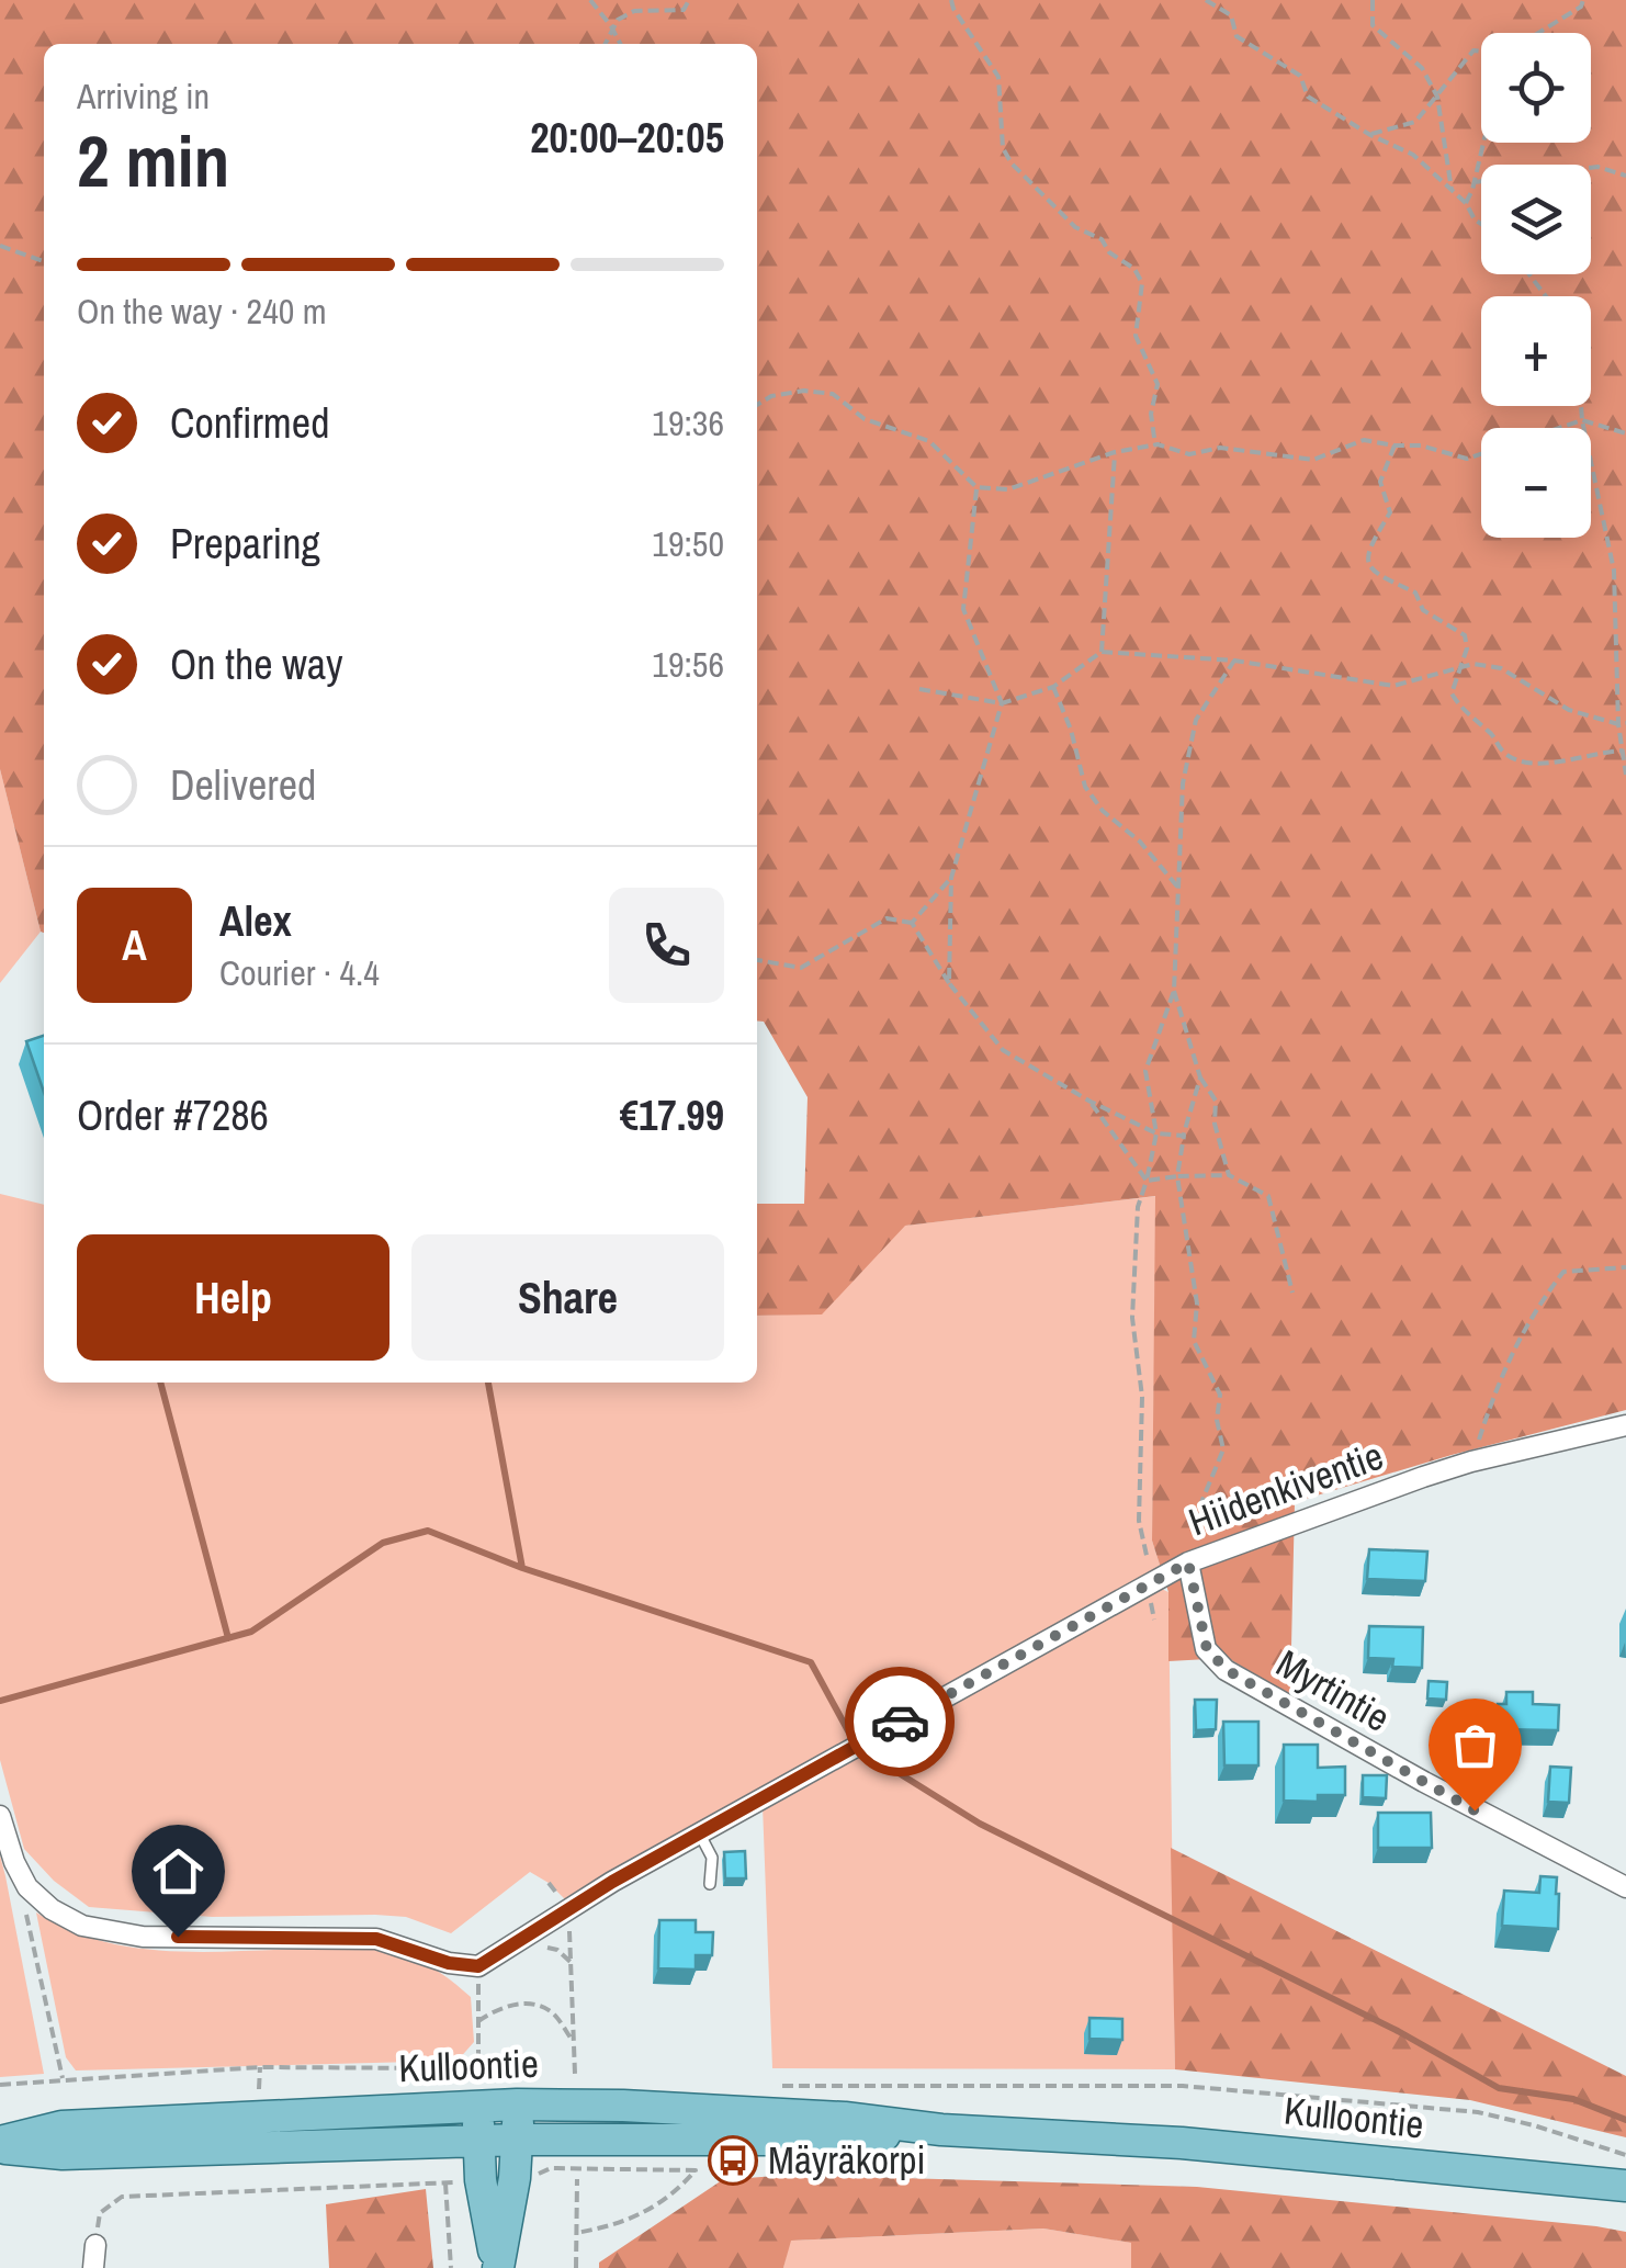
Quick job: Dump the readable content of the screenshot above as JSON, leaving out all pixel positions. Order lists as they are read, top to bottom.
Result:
{
  "streets": {
    "main road": ["Kulloontie"],
    "street": ["Hiidenkiventie", "Myrtintie"]
  },
  "crossings": [
    ["Hiidenkiventie", "Myrtintie"]
  ],
  "places": {
    "bus stop": ["Mäyräkorpi"]
  },
  "page": {
    "map_buttons": ["+", "−"],
    "heading": ["2 min", "Arriving in", "20:00–20:05"],
    "panel": [
      "Alex",
      "Courier · 4.4",
      "Order #7286",
      "€17.99"
    ],
    "bar": "On the way · 240 m",
    "list": [
      ["Confirmed", "19:36"],
      ["Preparing", "19:50"],
      ["On the way", "19:56"],
      "Delivered"
    ],
    "round": "A",
    "buttons": ["Help", "Share"]
  }
}
